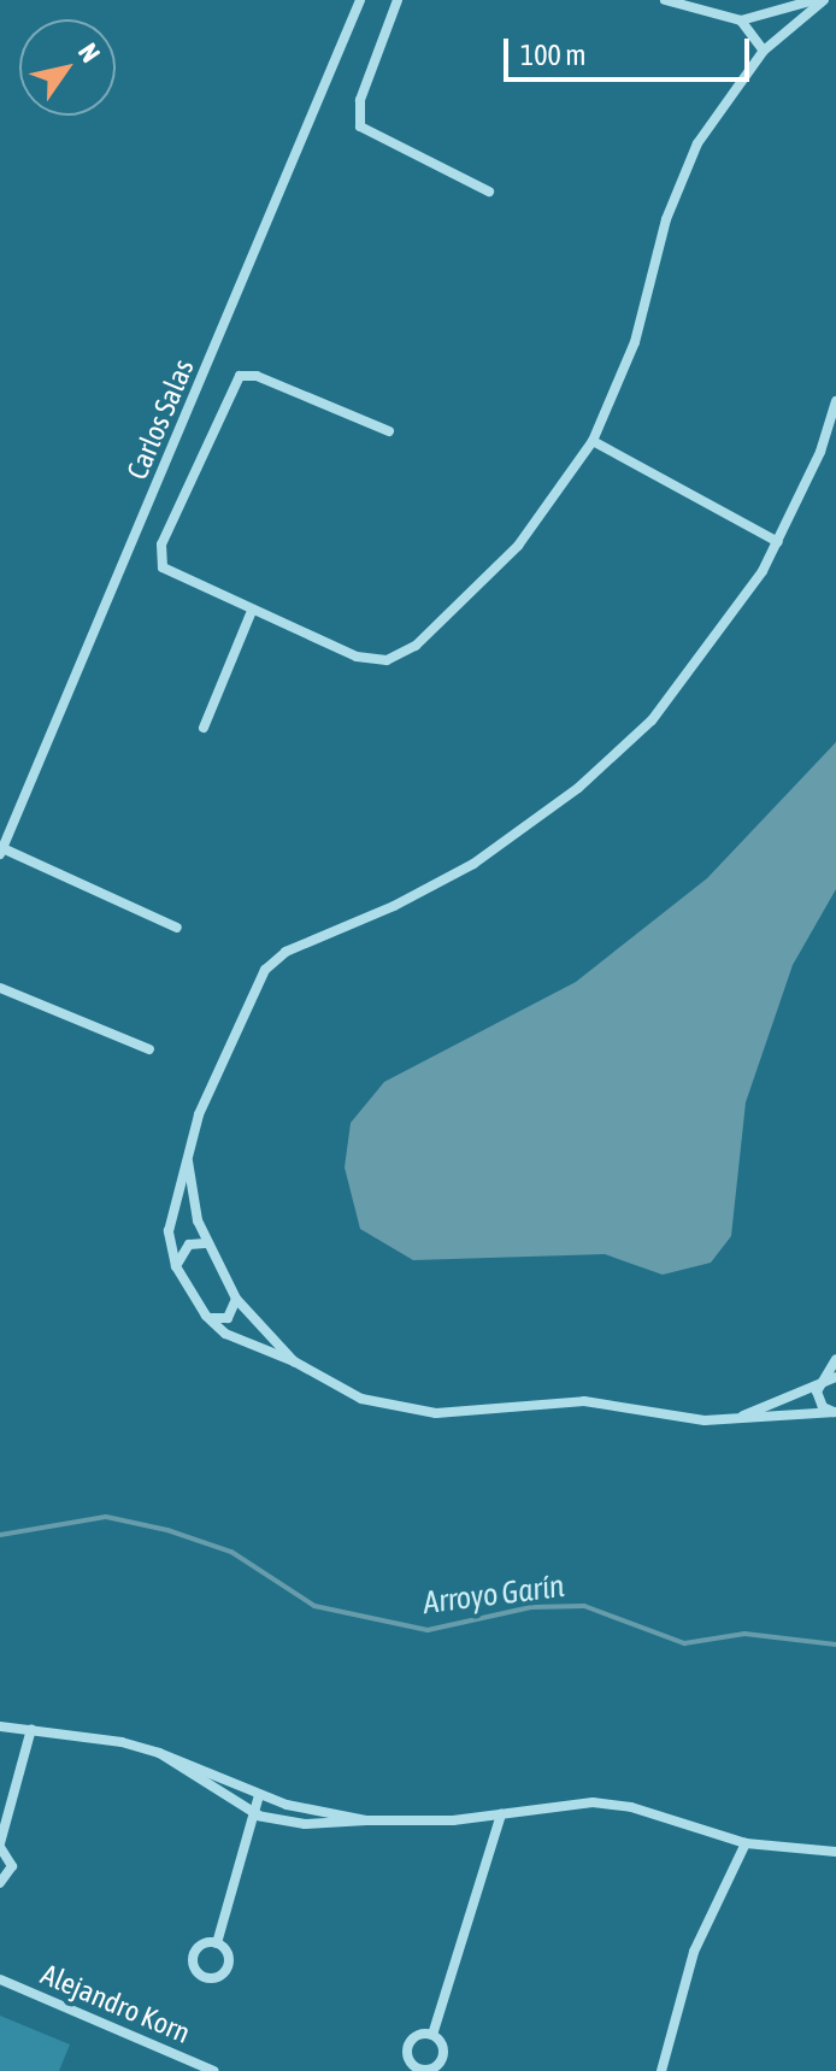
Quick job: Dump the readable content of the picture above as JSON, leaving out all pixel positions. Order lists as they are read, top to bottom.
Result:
{
  "streets": {
    "street": ["Carlos Salas", "Alejandro Korn"]
  },
  "water": ["Arroyo Garín"],
  "scale_bar": "100 m",
  "north": "top right"
}
